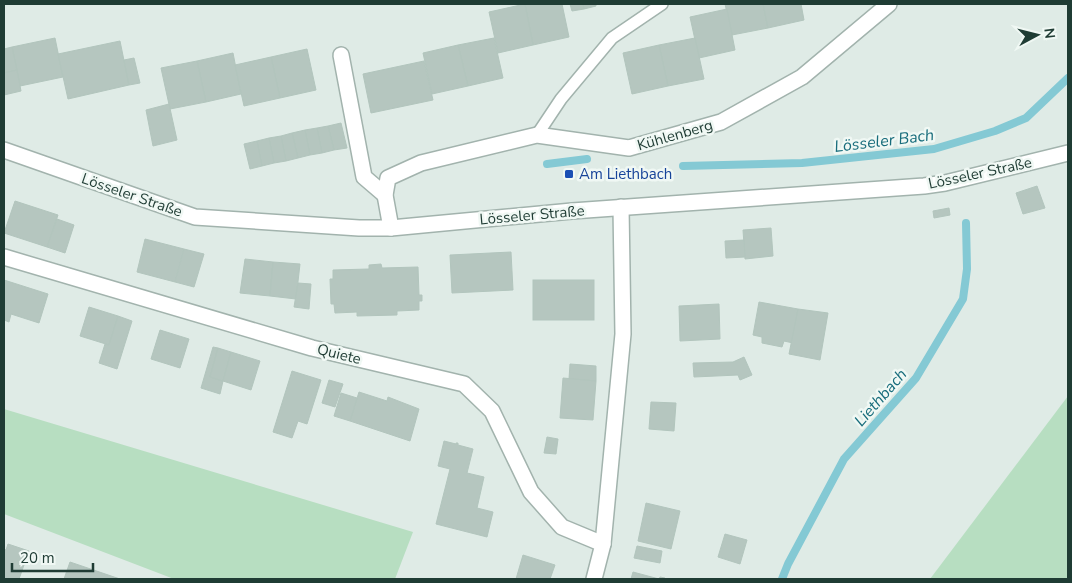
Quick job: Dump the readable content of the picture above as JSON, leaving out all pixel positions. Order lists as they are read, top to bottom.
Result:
{
  "streets": {
    "street": ["Kühlenberg", "Lösseler Straße", "Quiete"]
  },
  "water": ["Lösseler Bach", "Liethbach"],
  "places": {
    "transit": ["Am Liethbach"]
  },
  "scale_bar": "20 m",
  "north": "right"
}
